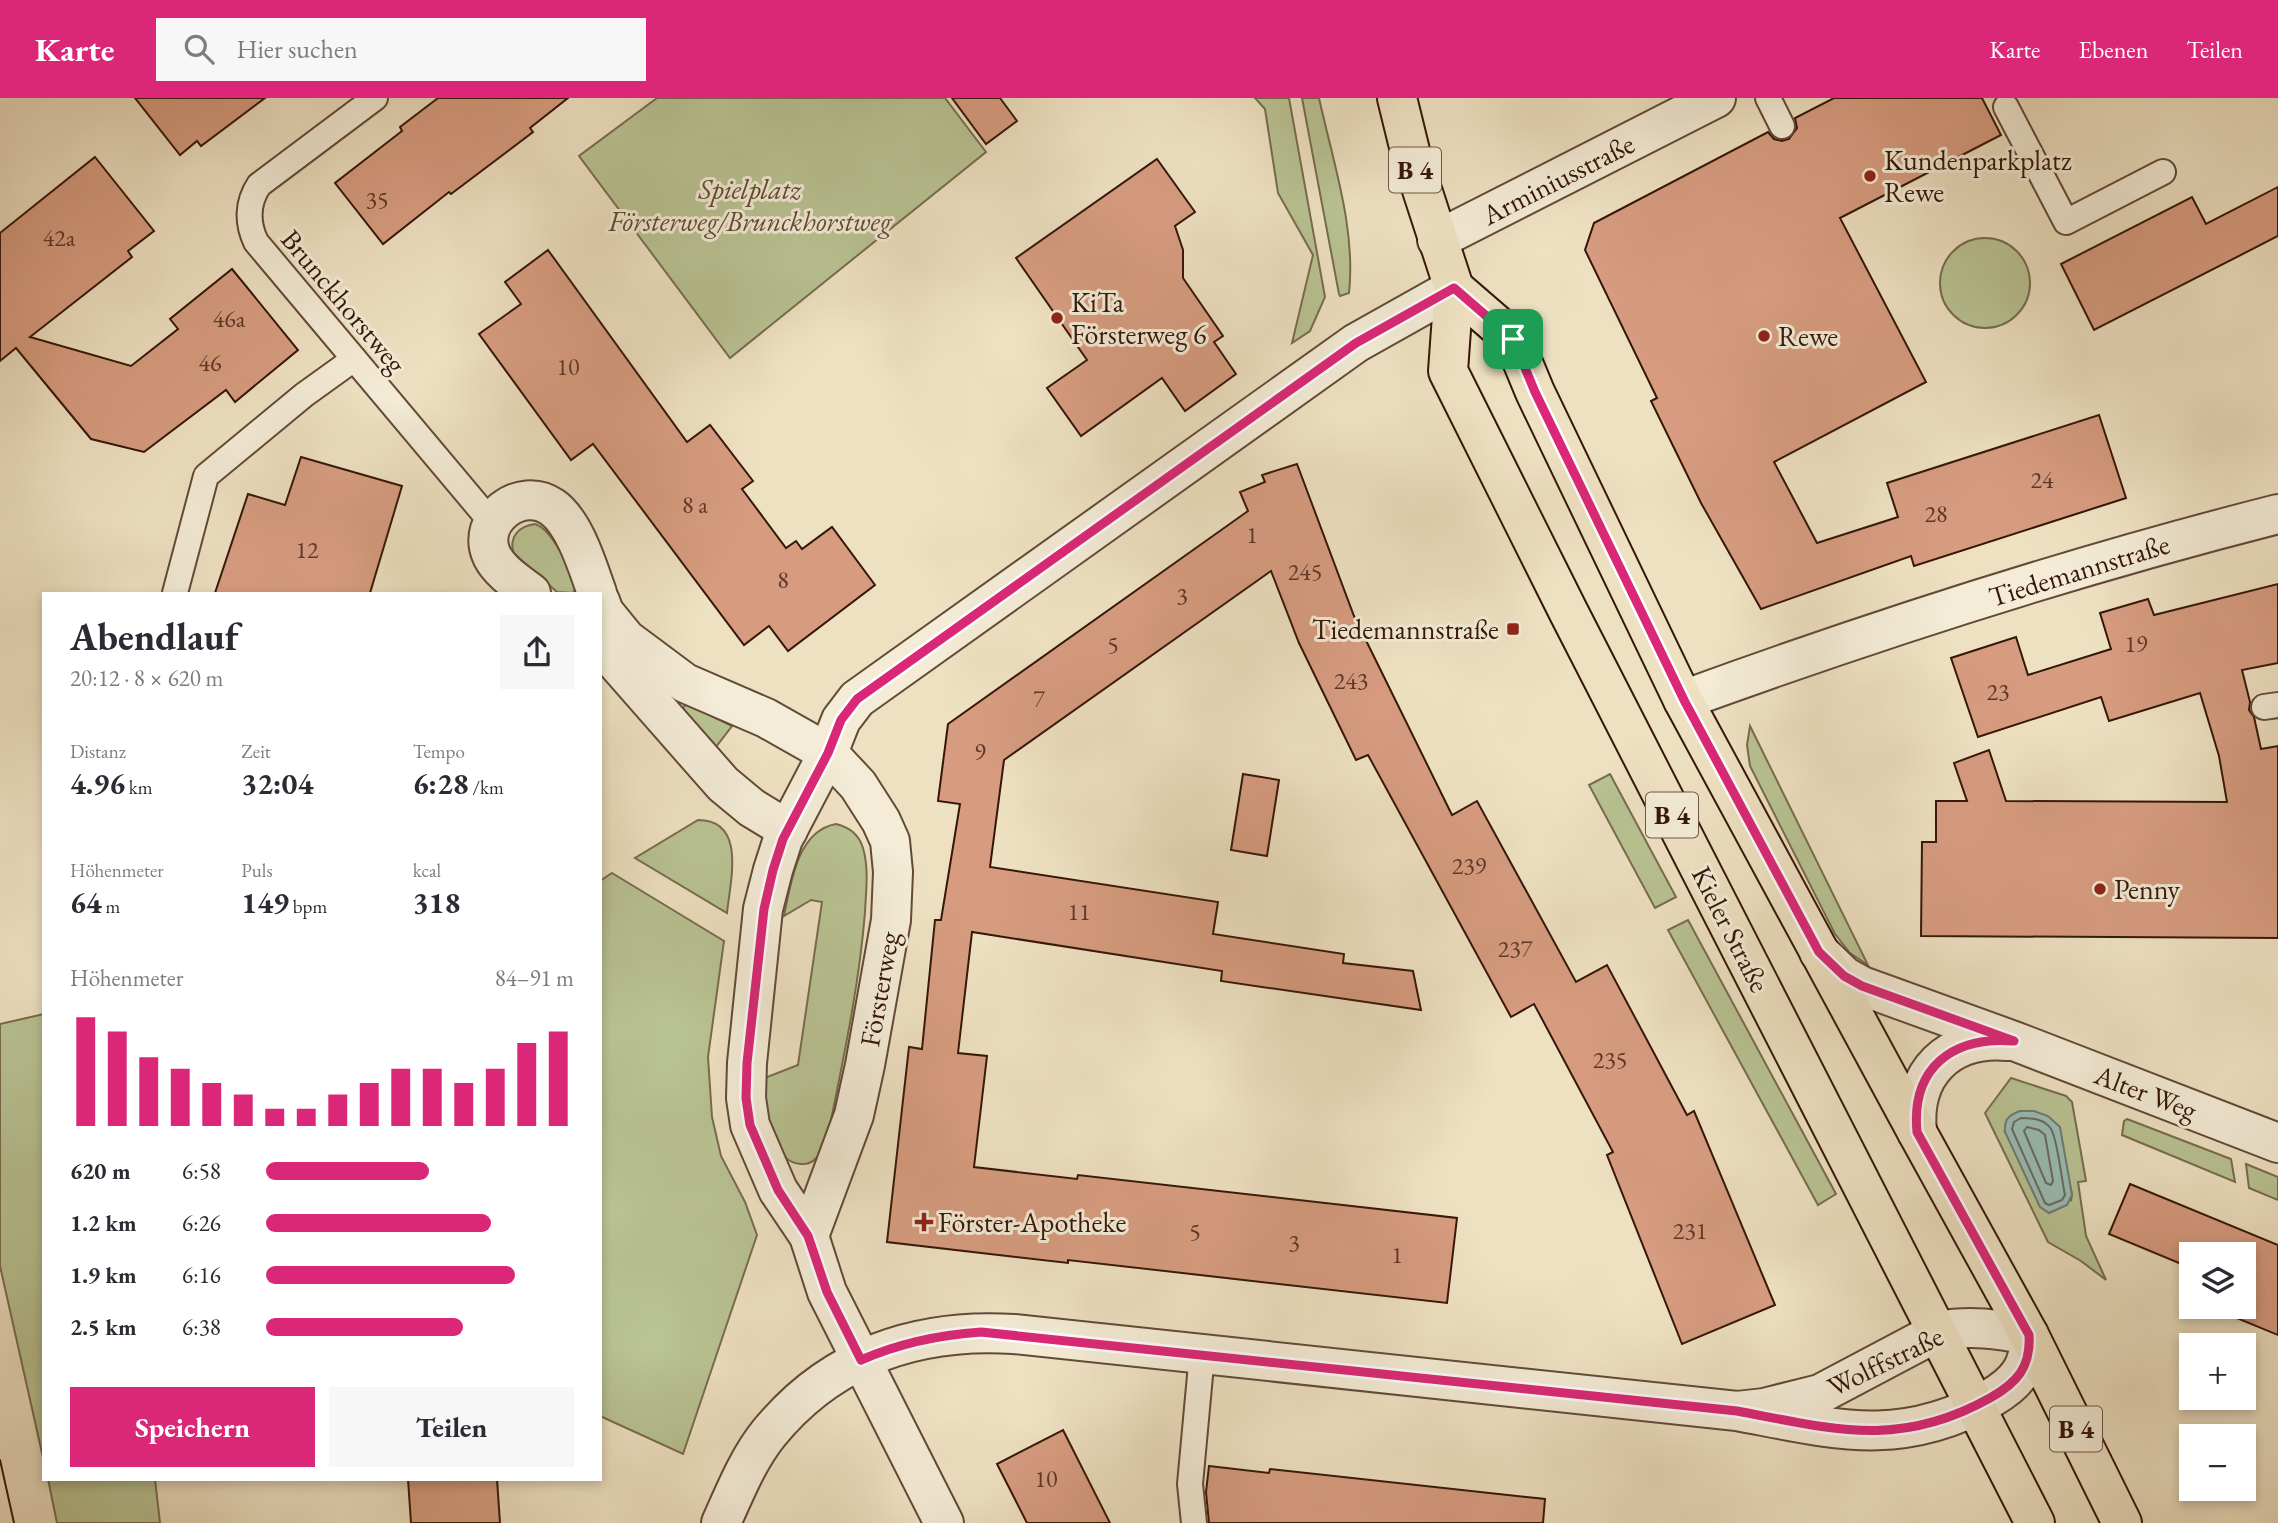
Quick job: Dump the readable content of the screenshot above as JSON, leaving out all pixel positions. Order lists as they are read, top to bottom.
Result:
{
  "streets": {
    "main road": ["B 4", "Kieler Straße"],
    "street": [
      "Arminiusstraße",
      "Tiedemannstraße",
      "Försterweg",
      "Alter Weg",
      "Wolffstraße"
    ],
    "lane": ["Brunckhorstweg"]
  },
  "crossings": [
    ["Arminiusstraße", "Kieler Straße"],
    ["Tiedemannstraße", "Kieler Straße"],
    ["Kieler Straße", "Alter Weg"],
    ["Kieler Straße", "Wolffstraße"]
  ],
  "parks": ["Spielplatz Försterweg/Brunckhorstweg"],
  "places": {
    "other": [
      "Kundenparkplatz Rewe",
      "KiTa Försterweg 6",
      "Rewe",
      "Penny"
    ],
    "transit": ["Tiedemannstraße"],
    "health": ["Förster-Apotheke"]
  },
  "house_numbers": [
    "35",
    "42a",
    "46a",
    "46",
    "10",
    "24",
    "8 a",
    "28",
    "1",
    "12",
    "245",
    "8",
    "3",
    "19",
    "5",
    "243",
    "23",
    "7",
    "9",
    "239",
    "11",
    "237",
    "235",
    "231",
    "5",
    "3",
    "1",
    "10"
  ],
  "page": {
    "header": "Karte",
    "search": "Hier suchen",
    "nav": ["Karte", "Ebenen", "Teilen"],
    "heading": ["Abendlauf", "20:12 · 8 × 620 m"],
    "stats": [
      ["Distanz", "4.96 km"],
      ["Zeit", "32:04"],
      ["Tempo", "6:28 /km"],
      ["Höhenmeter", "64 m"],
      ["Puls", "149 bpm"],
      ["kcal", "318"]
    ],
    "chart": ["Höhenmeter", "84–91 m"],
    "list": [
      {
        "name": "620 m",
        "note": "6:58"
      },
      {
        "name": "1.2 km",
        "note": "6:26"
      },
      {
        "name": "1.9 km",
        "note": "6:16"
      },
      {
        "name": "2.5 km",
        "note": "6:38"
      }
    ],
    "map_buttons": ["+", "−"],
    "buttons": ["Speichern", "Teilen"]
  }
}
